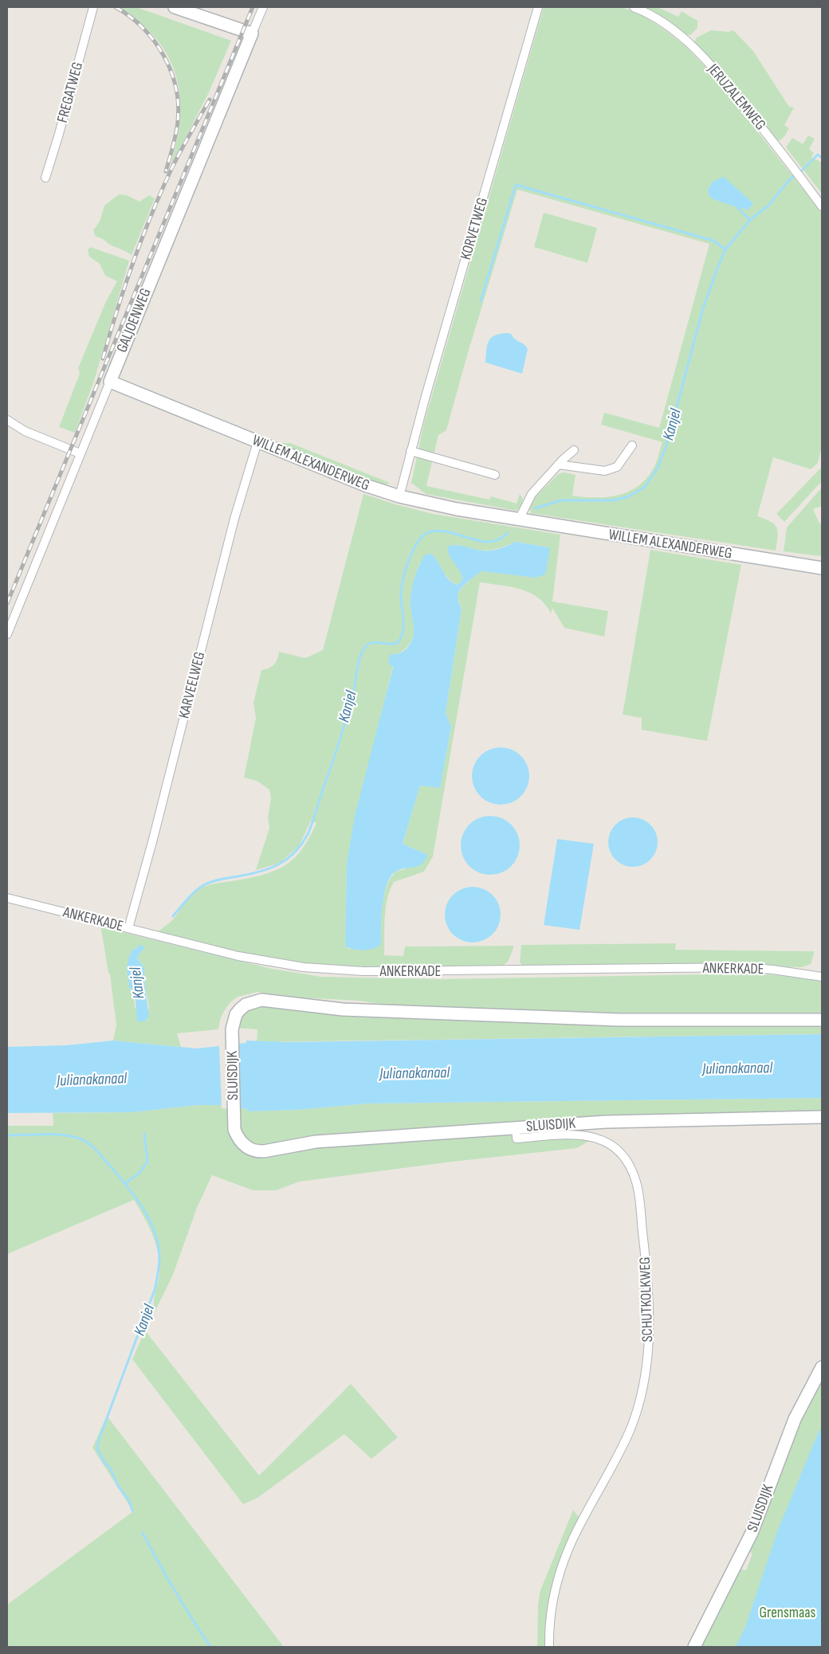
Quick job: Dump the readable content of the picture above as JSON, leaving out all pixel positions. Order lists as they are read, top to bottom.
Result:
{
  "streets": {
    "street": [
      "FREGATWEG",
      "JERUZALEMWEG",
      "KORVETWEG",
      "GALJOENWEG",
      "WILLEM ALEXANDERWEG",
      "KARVEELWEG",
      "ANKERKADE",
      "SLUISDIJK",
      "SCHUTKOLKWEG"
    ]
  },
  "crossings": [
    ["KORVETWEG", "WILLEM ALEXANDERWEG"],
    ["GALJOENWEG", "WILLEM ALEXANDERWEG"],
    ["WILLEM ALEXANDERWEG", "KARVEELWEG"],
    ["KARVEELWEG", "ANKERKADE"],
    ["SLUISDIJK", "SCHUTKOLKWEG"]
  ],
  "water": ["Kanjel", "Julianakanaal"],
  "parks": ["Grensmaas"]
}
